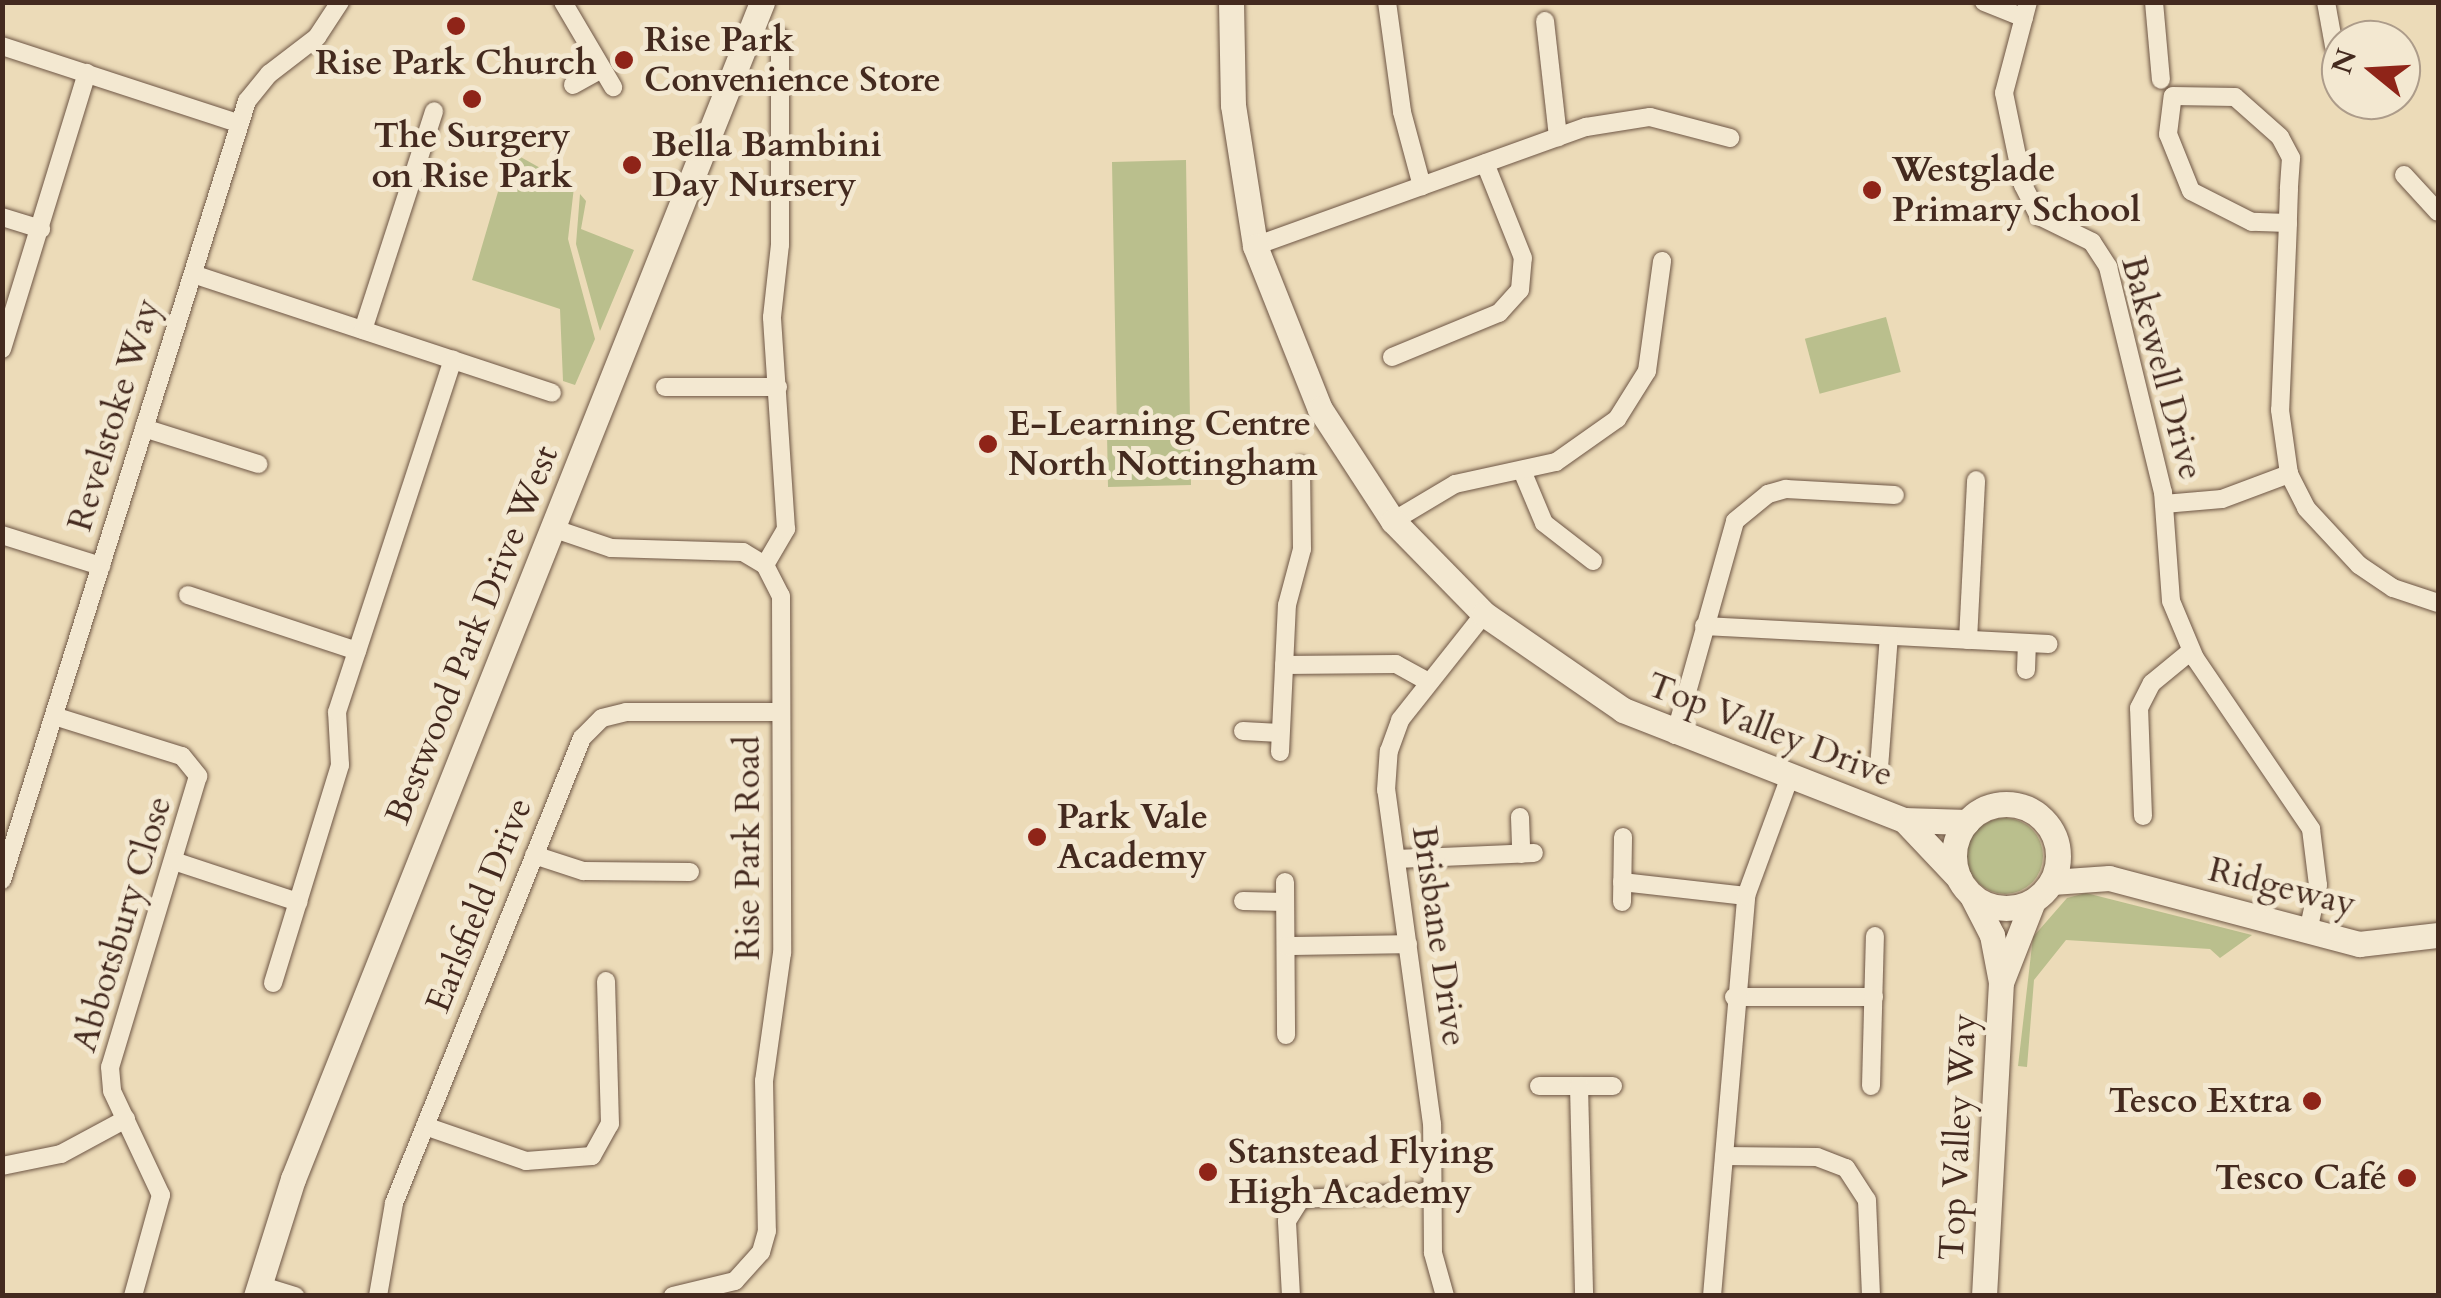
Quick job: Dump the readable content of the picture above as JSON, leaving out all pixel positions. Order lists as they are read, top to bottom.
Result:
{
  "streets": {
    "street": [
      "Bakewell Drive",
      "Revelstoke Way",
      "Bestwood Park Drive West",
      "Top Valley Drive",
      "Rise Park Road",
      "Ridgeway",
      "Earlsfield Drive",
      "Abbotsbury Close",
      "Brisbane Drive",
      "Top Valley Way"
    ]
  },
  "crossings": [
    ["Bakewell Drive", "Ridgeway"],
    ["Revelstoke Way", "Abbotsbury Close"],
    ["Top Valley Drive", "Ridgeway"],
    ["Top Valley Drive", "Brisbane Drive"],
    ["Top Valley Drive", "Top Valley Way"],
    ["Rise Park Road", "Earlsfield Drive"],
    ["Ridgeway", "Top Valley Way"]
  ],
  "places": [
    "Rise Park Church",
    "Rise Park Convenience Store",
    "The Surgery on Rise Park",
    "Bella Bambini Day Nursery",
    "Westglade Primary School",
    "E-Learning Centre North Nottingham",
    "Park Vale Academy",
    "Tesco Extra",
    "Stanstead Flying High Academy",
    "Tesco Café"
  ],
  "north": "left"
}
